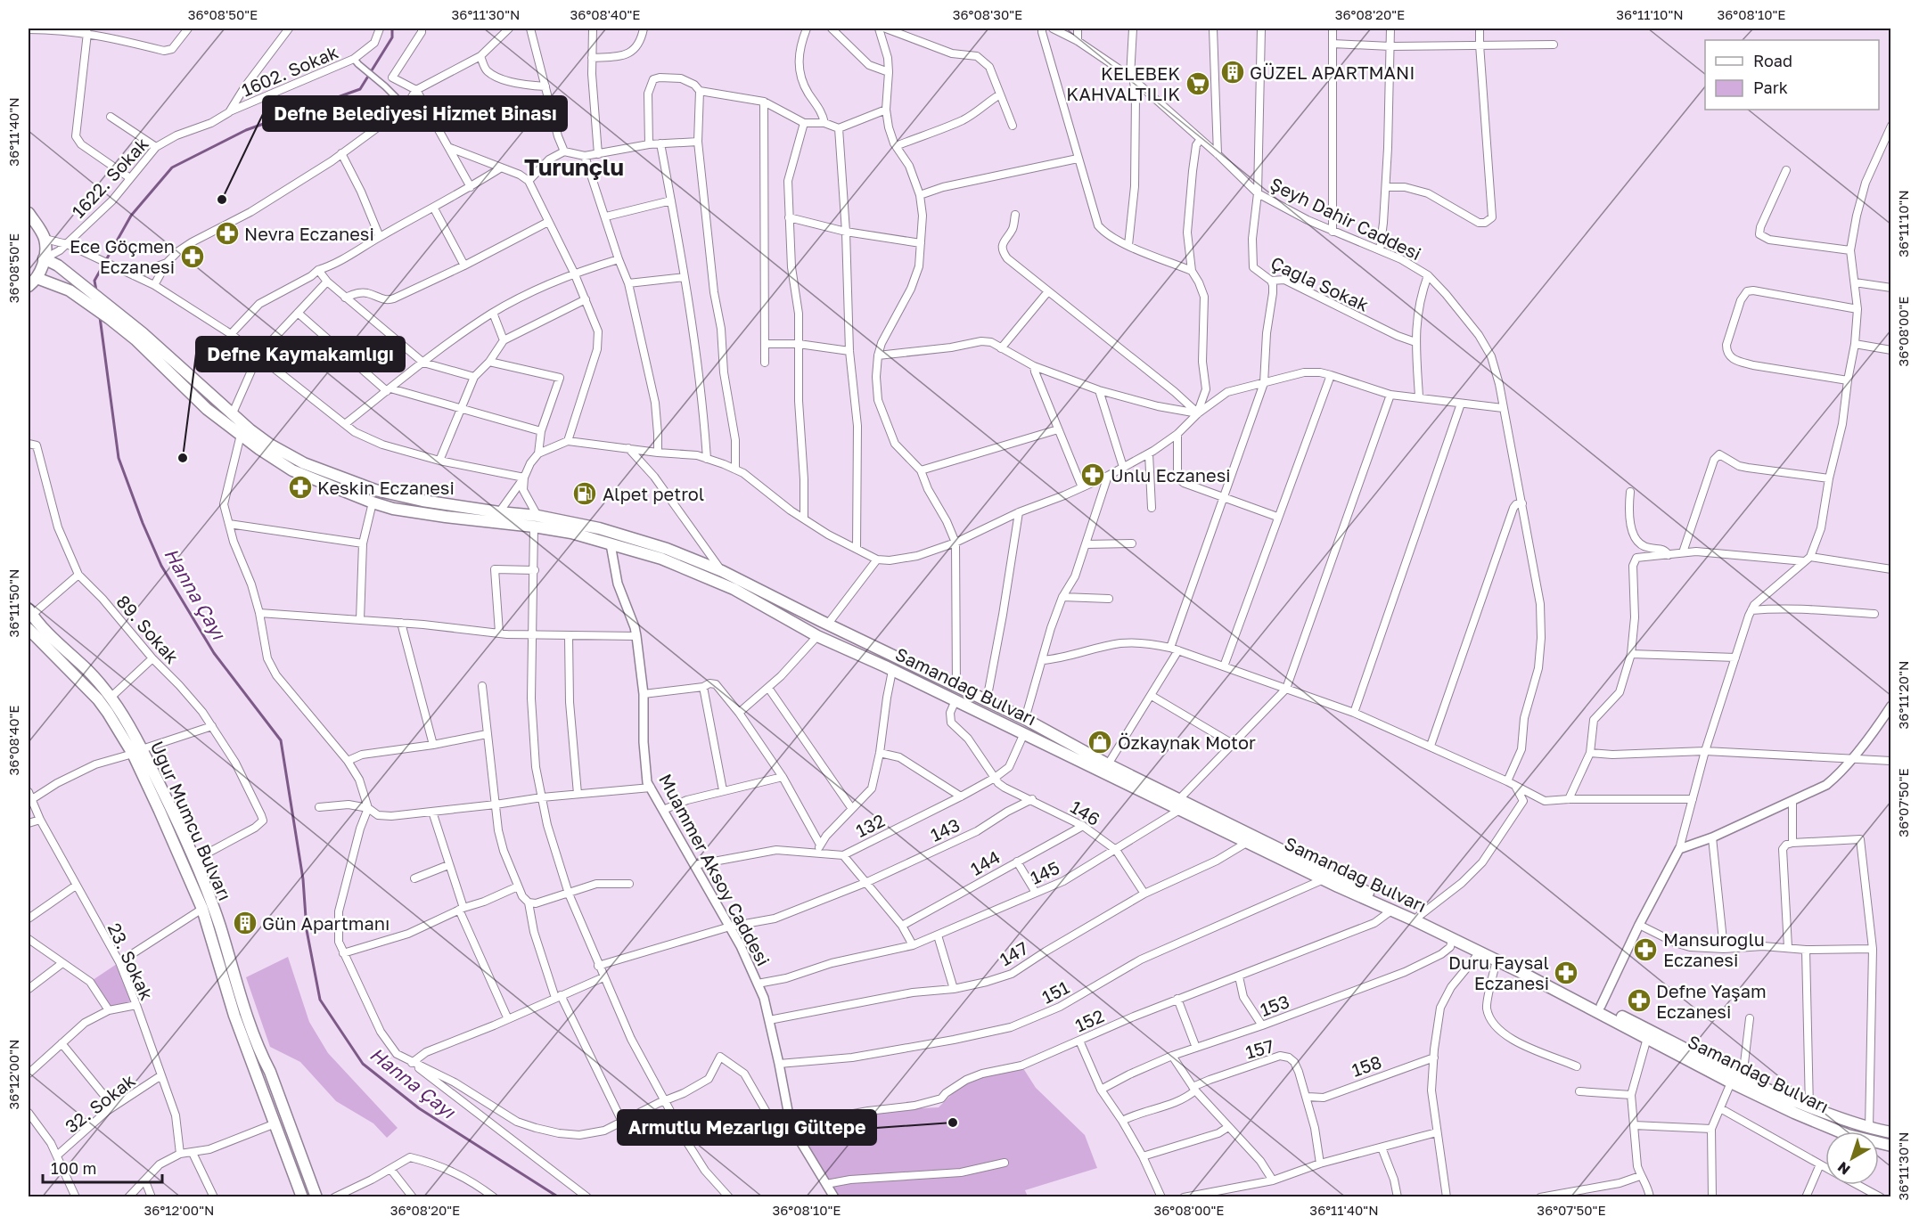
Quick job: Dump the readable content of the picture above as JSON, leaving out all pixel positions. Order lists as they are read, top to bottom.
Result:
{
  "streets": {
    "main road": ["Samandağ Bulvarı", "Uğur Mumcu Bulvarı"],
    "street": [
      "1602. Sokak",
      "1622. Sokak",
      "Şeyh Dahir Caddesi",
      "Çağla Sokak",
      "89. Sokak",
      "146",
      "132",
      "143",
      "144",
      "Muammer Aksoy Caddesi",
      "145",
      "147",
      "23. Sokak",
      "151",
      "153",
      "152",
      "157",
      "158",
      "32. Sokak"
    ]
  },
  "crossings": [
    ["1602. Sokak", "1622. Sokak"],
    ["1622. Sokak", "Samandağ Bulvarı"],
    ["Şeyh Dahir Caddesi", "Çağla Sokak"],
    ["89. Sokak", "Uğur Mumcu Bulvarı"],
    ["Samandağ Bulvarı", "132"],
    ["Samandağ Bulvarı", "Muammer Aksoy Caddesi"],
    ["Samandağ Bulvarı", "145"],
    ["Samandağ Bulvarı", "147"],
    ["Samandağ Bulvarı", "151"],
    ["Samandağ Bulvarı", "153"],
    ["Samandağ Bulvarı", "152"],
    ["146", "132"],
    ["146", "143"],
    ["146", "144"],
    ["146", "145"],
    ["146", "147"],
    ["132", "Muammer Aksoy Caddesi"],
    ["143", "Muammer Aksoy Caddesi"],
    ["Muammer Aksoy Caddesi", "145"],
    ["Muammer Aksoy Caddesi", "147"],
    ["Muammer Aksoy Caddesi", "151"],
    ["Muammer Aksoy Caddesi", "152"],
    ["23. Sokak", "32. Sokak"],
    ["157", "158"]
  ],
  "districts": ["Turunçlu"],
  "water": ["Hanna Çayı"],
  "places": {
    "building": ["GÜZEL APARTMANI", "Gün Apartmanı"],
    "supermarket": ["KELEBEK KAHVALTILIK"],
    "other": ["Defne Belediyesi Hizmet Binası", "Defne Kaymakamlığı", "Armutlu Mezarlığı Gültepe"],
    "pharmacy": [
      "Nevra Eczanesi",
      "Ece Göçmen Eczanesi",
      "Unlu Eczanesi",
      "Keskin Eczanesi",
      "Mansuroğlu Eczanesi",
      "Duru Faysal Eczanesi",
      "Defne Yaşam Eczanesi"
    ],
    "fuel station": ["Alpet petrol"],
    "shop": ["Özkaynak Motor"]
  },
  "legend": ["Road", "Park"],
  "scale_bar": "100 m",
  "north": "bottom left",
  "coordinates": [
    "36°08'50\"E",
    "36°11'30\"N",
    "36°08'40\"E",
    "36°08'30\"E",
    "36°08'20\"E",
    "36°11'10\"N",
    "36°08'10\"E",
    "36°11'40\"N",
    "36°08'00\"E",
    "36°11'50\"N",
    "36°11'20\"N",
    "36°07'50\"E",
    "36°12'00\"N"
  ]
}
